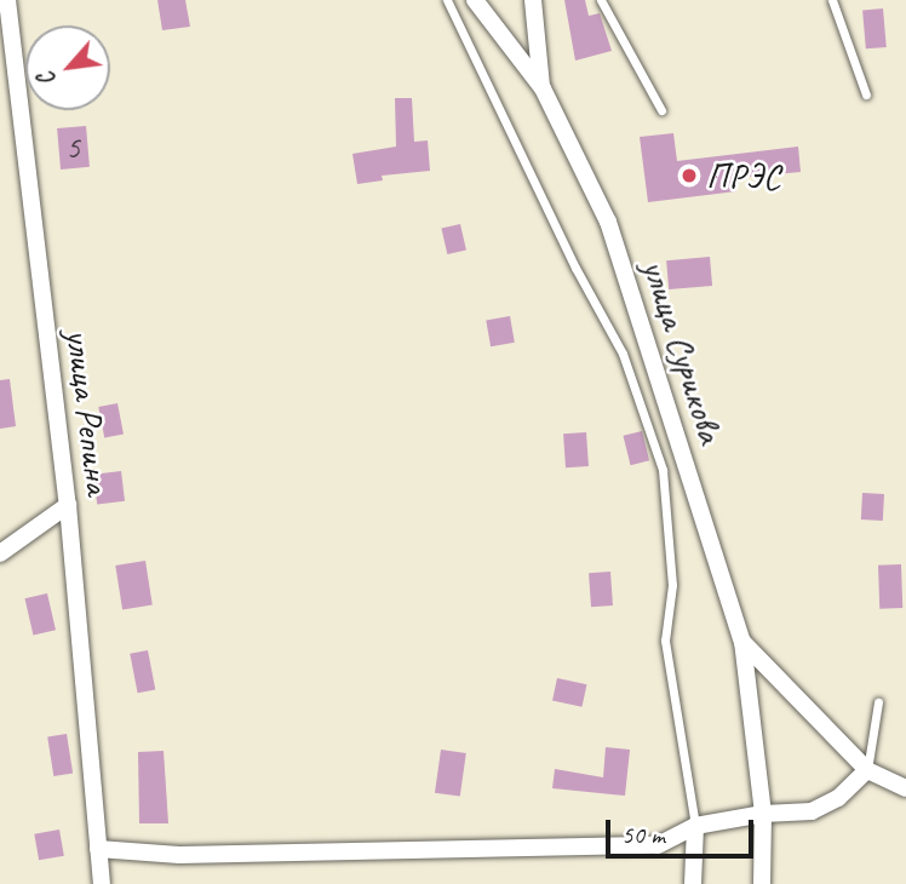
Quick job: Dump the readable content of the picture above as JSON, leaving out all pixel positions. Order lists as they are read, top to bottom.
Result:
{
  "streets": {
    "street": ["улица Сурикова", "улица Репина"]
  },
  "places": ["ПРЭС"],
  "house_numbers": ["5"],
  "scale_bar": "50 m",
  "north": "bottom left"
}
